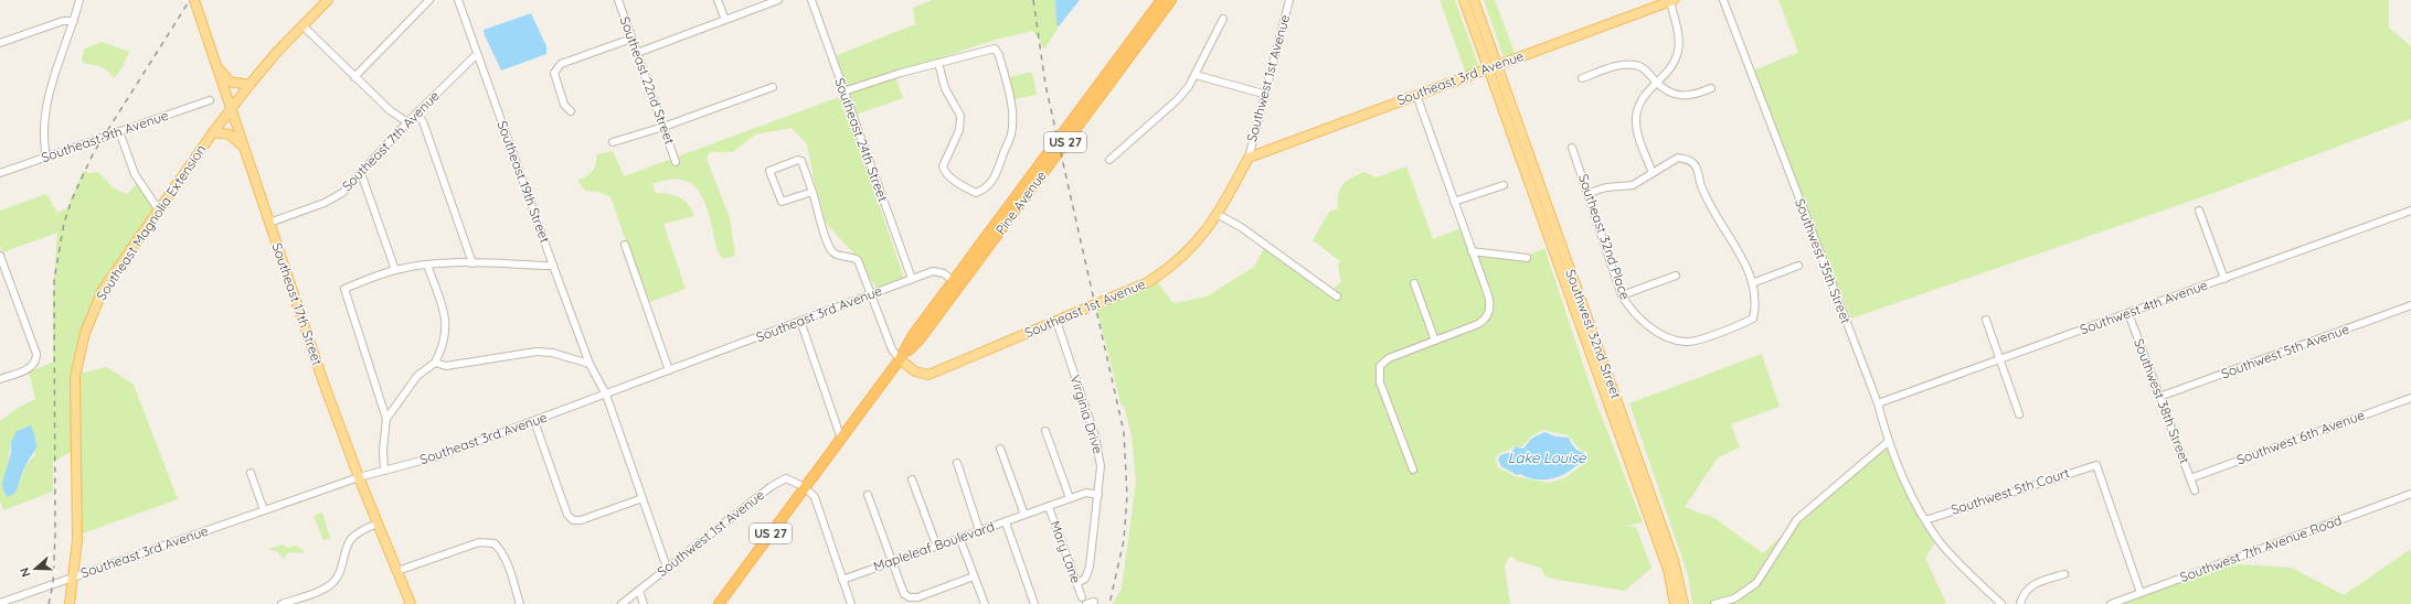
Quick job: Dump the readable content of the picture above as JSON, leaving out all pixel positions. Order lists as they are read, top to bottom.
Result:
{
  "streets": {
    "highway": ["US 27", "Pine Avenue"],
    "main road": [
      "Southeast 3rd Avenue",
      "Southeast Magnolia Extension",
      "Southeast 17th Street",
      "Southeast 1st Avenue",
      "Southwest 32nd Street"
    ],
    "street": [
      "Southwest 1st Avenue",
      "Southeast 22nd Street",
      "Southeast 9th Avenue",
      "Southeast 24th Street",
      "Southeast 7th Avenue",
      "Southeast 19th Street",
      "Southeast 32nd Place",
      "Southwest 35th Street",
      "Southwest 4th Avenue",
      "Southwest 5th Avenue",
      "Southwest 38th Street",
      "Virginia Drive",
      "Southwest 6th Avenue",
      "Southwest 5th Court",
      "Mapleleaf Boulevard",
      "Southwest 7th Avenue Road",
      "Mary Lane"
    ]
  },
  "crossings": [
    ["Southwest 1st Avenue", "Southeast 3rd Avenue"],
    ["Southwest 1st Avenue", "Pine Avenue"],
    ["Southwest 1st Avenue", "Southeast 1st Avenue"],
    ["Southeast 3rd Avenue", "Southeast 24th Street"],
    ["Southeast 3rd Avenue", "Southeast 19th Street"],
    ["Southeast 3rd Avenue", "Pine Avenue"],
    ["Southeast 3rd Avenue", "Southeast Magnolia Extension"],
    ["Southeast 3rd Avenue", "Southeast 17th Street"],
    ["Southeast 3rd Avenue", "Southeast 1st Avenue"],
    ["Southeast 3rd Avenue", "Southwest 32nd Street"],
    ["Southeast 7th Avenue", "Southeast 19th Street"],
    ["Southeast 7th Avenue", "Southeast 17th Street"],
    ["Pine Avenue", "Southeast 1st Avenue"],
    ["Southeast Magnolia Extension", "Southeast 17th Street"],
    ["Southwest 35th Street", "Southwest 4th Avenue"],
    ["Southwest 35th Street", "Southwest 5th Court"],
    ["Southwest 4th Avenue", "Southwest 38th Street"],
    ["Southeast 1st Avenue", "Virginia Drive"],
    ["Southwest 5th Avenue", "Southwest 38th Street"],
    ["Southwest 38th Street", "Southwest 6th Avenue"],
    ["Virginia Drive", "Mapleleaf Boulevard"],
    ["Virginia Drive", "Mary Lane"],
    ["Southwest 5th Court", "Southwest 7th Avenue Road"],
    ["Mapleleaf Boulevard", "Mary Lane"]
  ],
  "water": ["Lake Louise"],
  "north": "left"
}
